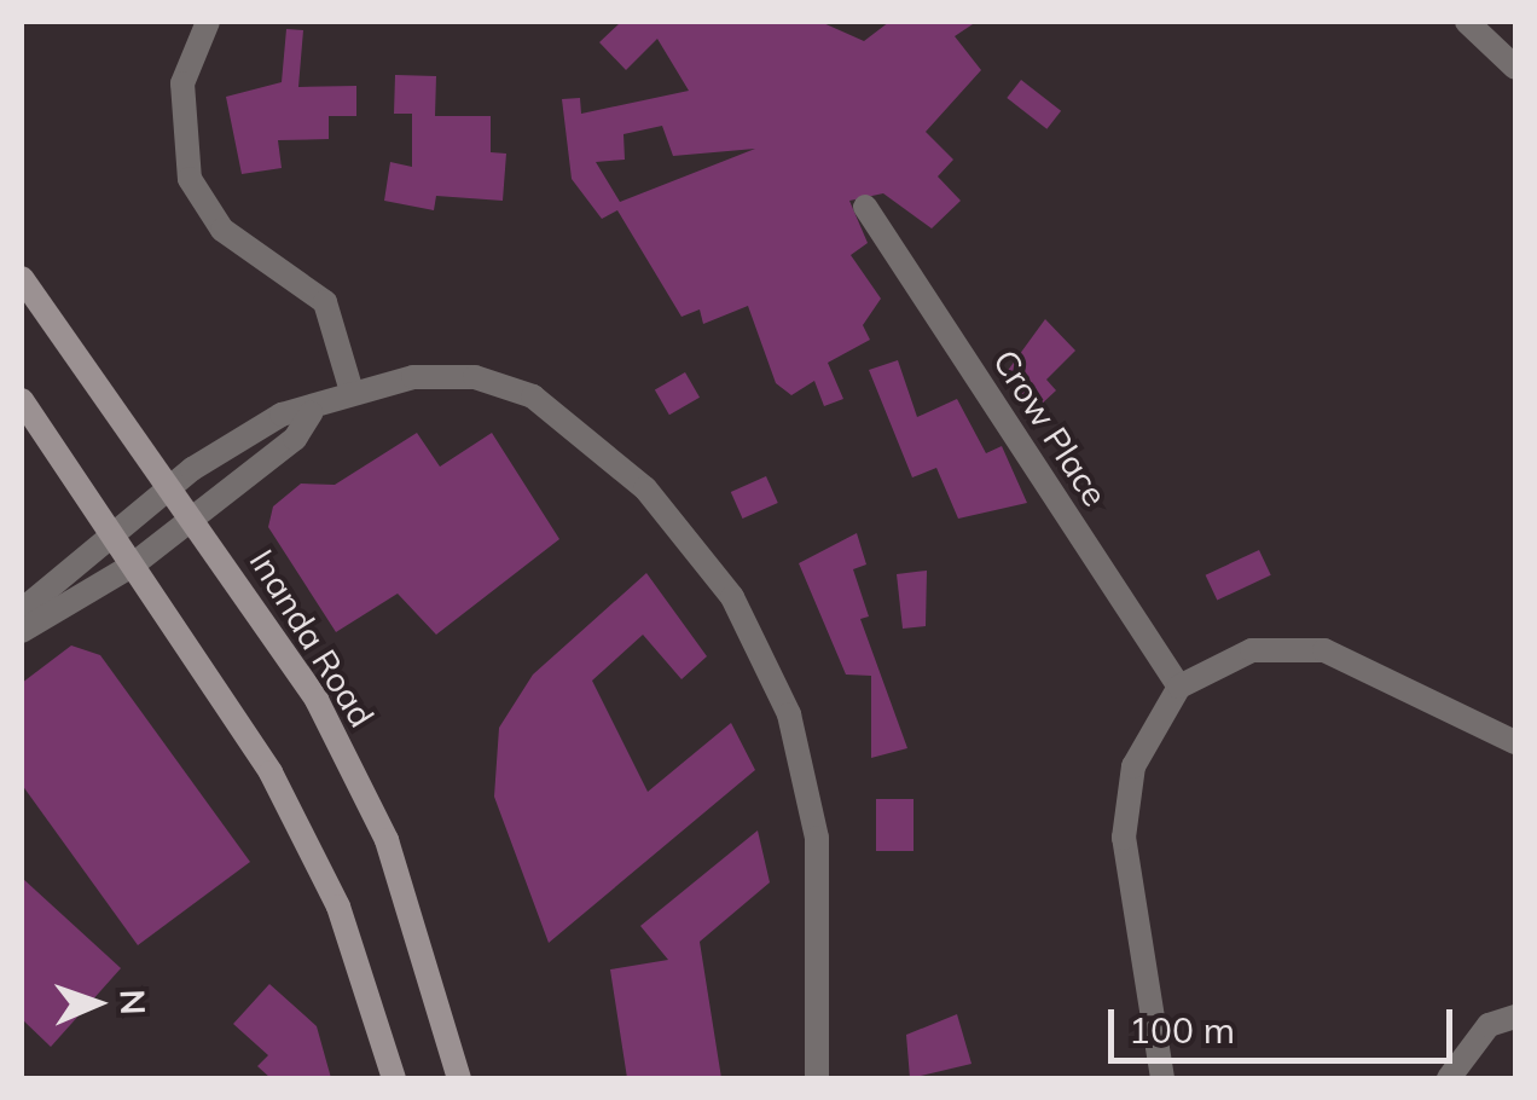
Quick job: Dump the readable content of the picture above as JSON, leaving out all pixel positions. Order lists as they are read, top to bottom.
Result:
{
  "streets": {
    "main road": ["Inanda Road"],
    "street": ["Crow Place"]
  },
  "scale_bar": "100 m",
  "north": "right"
}
